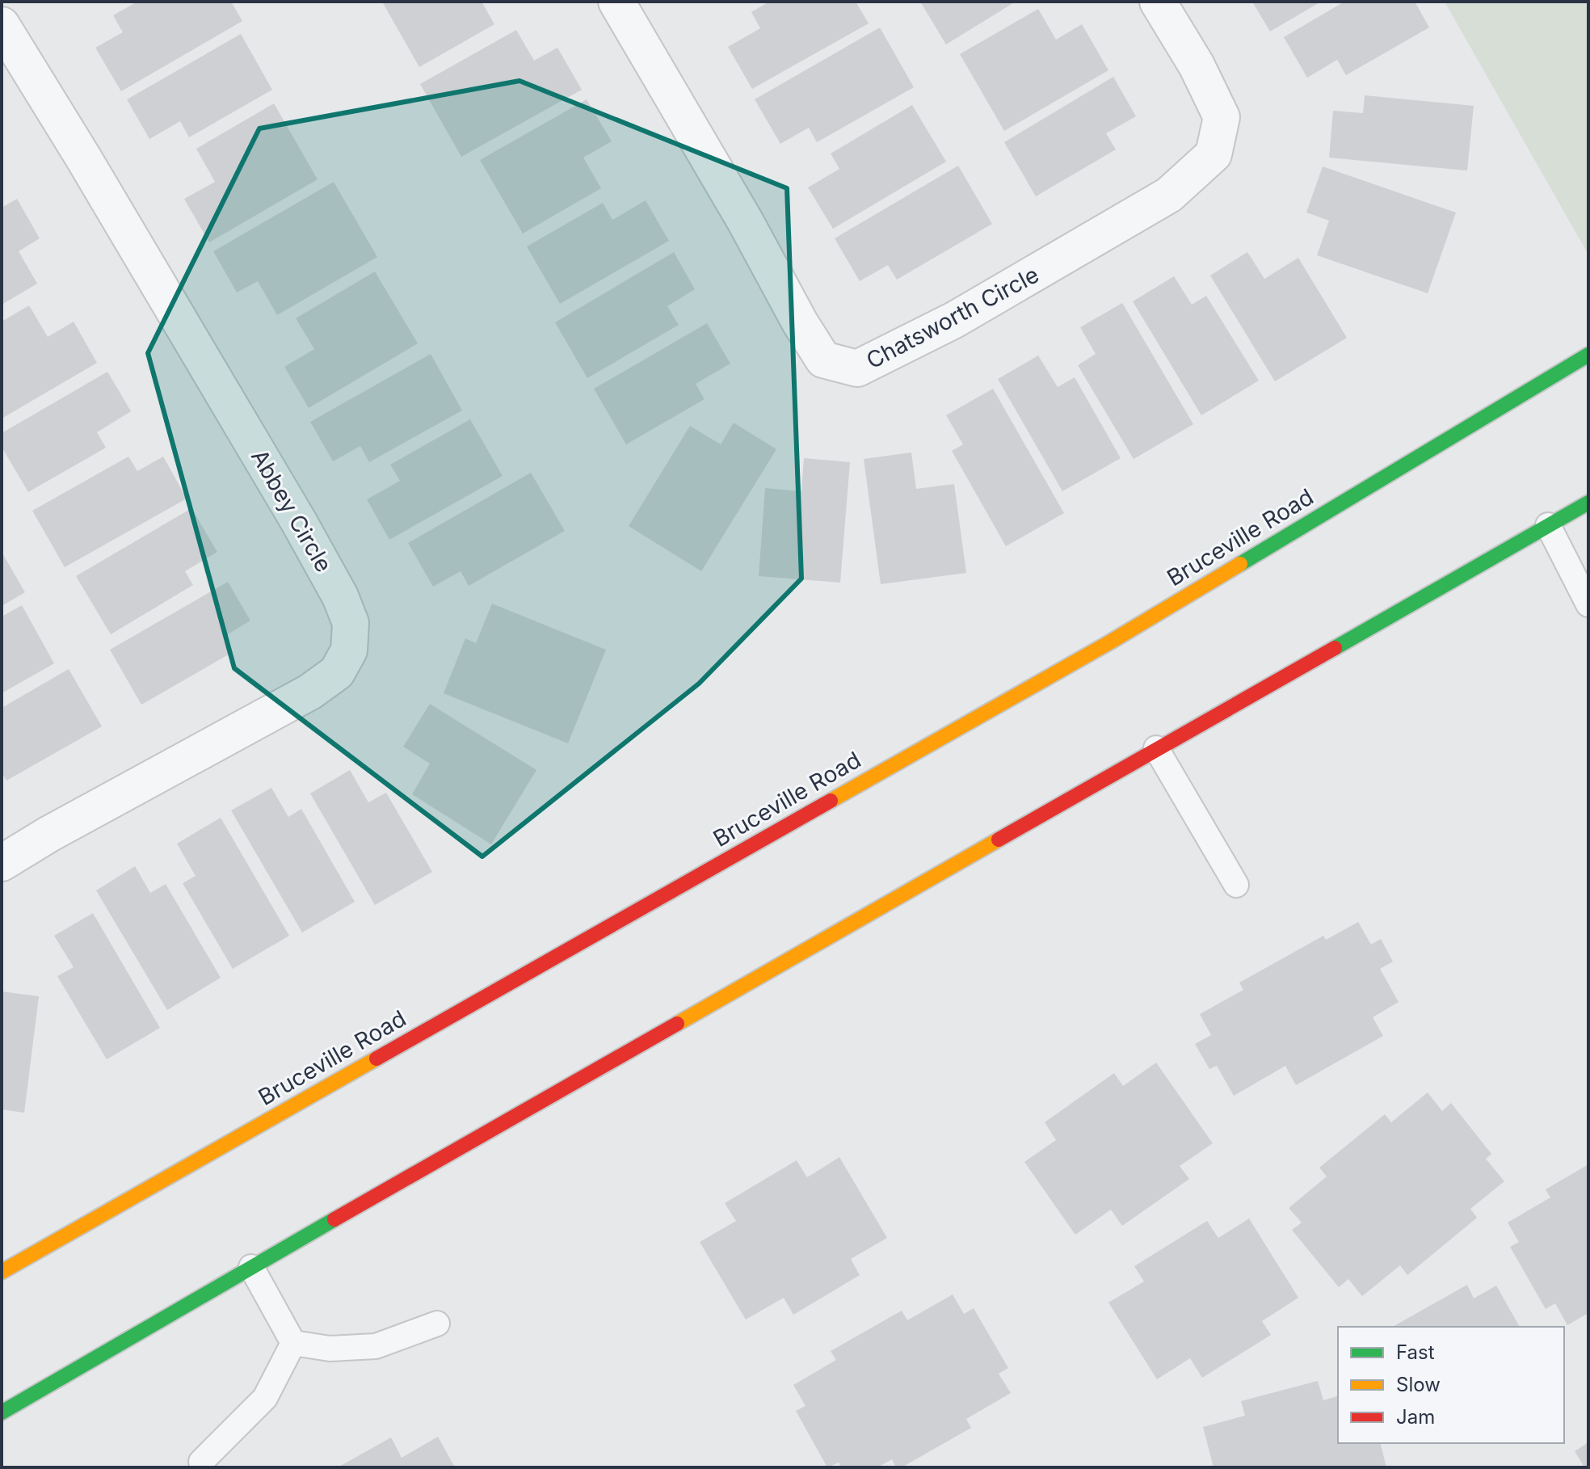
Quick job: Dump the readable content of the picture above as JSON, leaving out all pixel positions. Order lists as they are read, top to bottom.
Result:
{
  "streets": {
    "main road": ["Bruceville Road"],
    "street": ["Chatsworth Circle", "Abbey Circle"]
  },
  "legend": ["Fast", "Slow", "Jam"]
}
